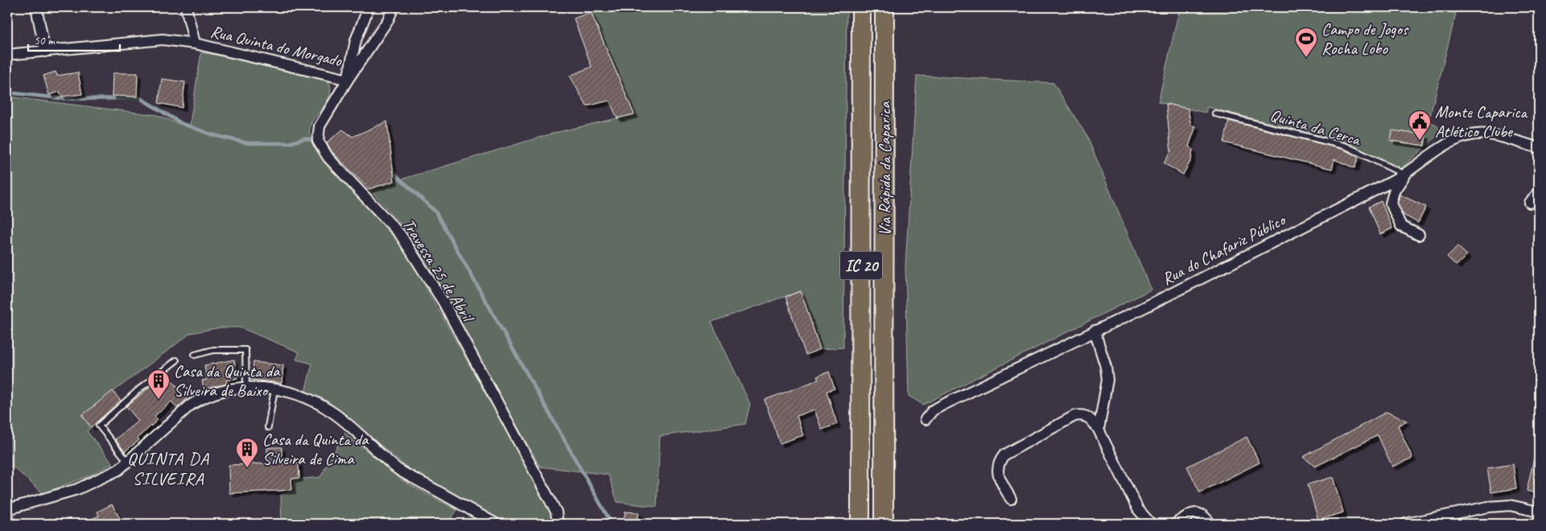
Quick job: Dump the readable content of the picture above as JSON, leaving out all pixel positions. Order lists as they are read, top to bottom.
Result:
{
  "streets": {
    "highway": ["Via Rápida da Caparica", "IC 20"],
    "street": ["Rua Quinta do Morgado", "Rua do Chafariz Público", "Travessa 25 de Abril"],
    "lane": ["Quinta da Cerca"]
  },
  "crossings": [
    ["Rua Quinta do Morgado", "Travessa 25 de Abril"],
    ["Quinta da Cerca", "Rua do Chafariz Público"]
  ],
  "districts": ["QUINTA DA SILVEIRA"],
  "places": {
    "sports": ["Campo de Jogos Rocha Lobo"],
    "public building": ["Monte Caparica Atlético Clube"],
    "building": ["Casa da Quinta da Silveira de Baixo", "Casa da Quinta da Silveira de Cima"]
  },
  "scale_bar": "50 m"
}
